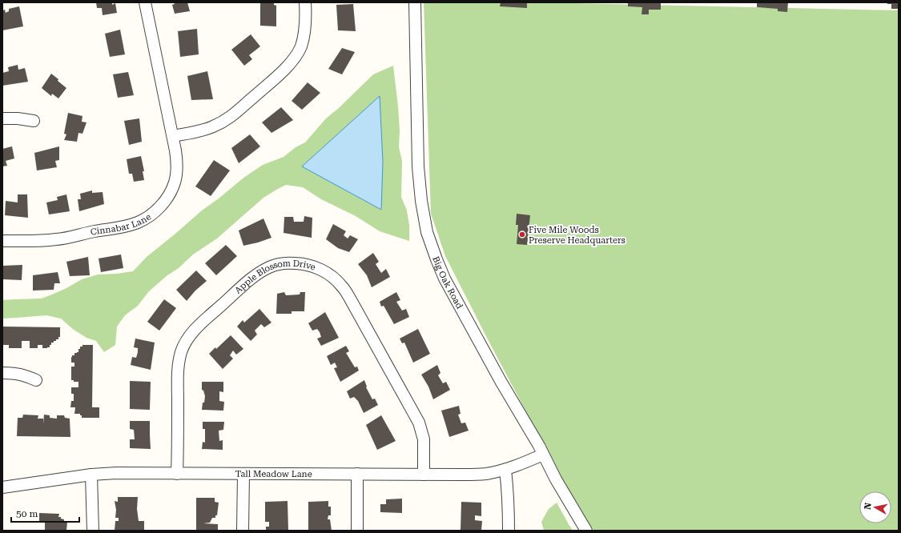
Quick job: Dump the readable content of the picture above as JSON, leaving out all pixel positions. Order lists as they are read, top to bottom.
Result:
{
  "streets": {
    "street": [
      "Cinnabar Lane",
      "Apple Blossom Drive",
      "Big Oak Road",
      "Tall Meadow Lane"
    ]
  },
  "crossings": [
    ["Apple Blossom Drive", "Tall Meadow Lane"],
    ["Big Oak Road", "Tall Meadow Lane"]
  ],
  "places": ["Five Mile Woods Preserve Headquarters"],
  "scale_bar": "50 m",
  "north": "left"
}
